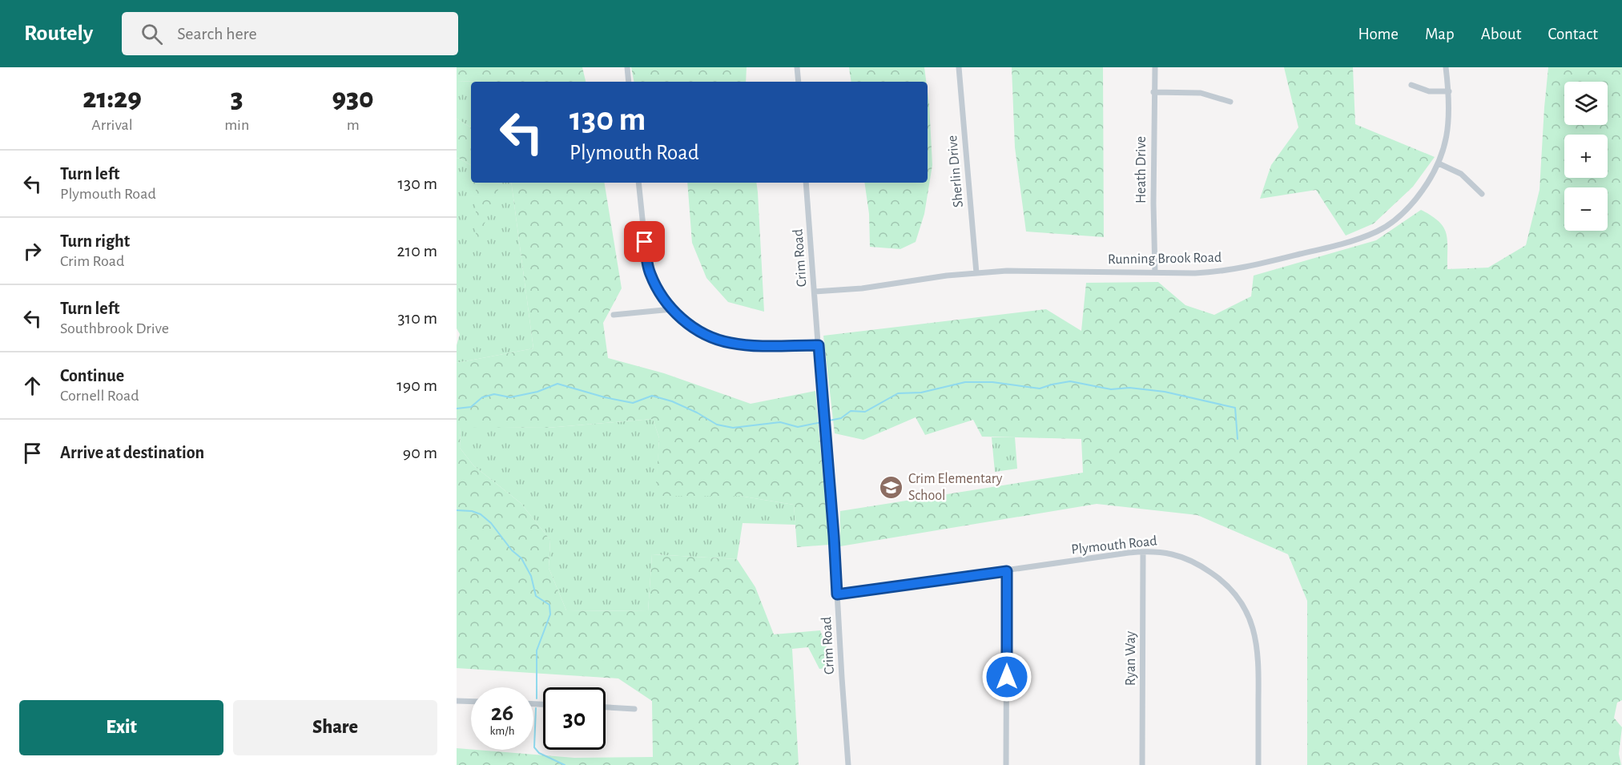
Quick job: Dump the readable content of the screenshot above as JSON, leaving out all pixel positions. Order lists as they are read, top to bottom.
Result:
{
  "streets": {
    "street": [
      "Heath Drive",
      "Sherlin Drive",
      "Crim Road",
      "Running Brook Road",
      "Plymouth Road",
      "Ryan Way"
    ]
  },
  "crossings": [
    ["Heath Drive", "Running Brook Road"],
    ["Sherlin Drive", "Running Brook Road"],
    ["Crim Road", "Running Brook Road"],
    ["Crim Road", "Plymouth Road"],
    ["Plymouth Road", "Ryan Way"]
  ],
  "places": {
    "school or university": ["Crim Elementary School"]
  },
  "page": {
    "header": "Routely",
    "search": "Search here",
    "nav": [
      "Home",
      "Map",
      "About",
      "Contact"
    ],
    "eta": [
      "21:29",
      "Arrival",
      "3",
      "min",
      "930",
      "m"
    ],
    "map_buttons": ["+", "−"],
    "turn": ["130 m", "Plymouth Road"],
    "list": [
      {
        "name": "Turn left",
        "note": "Plymouth Road",
        "value": "130 m"
      },
      {
        "name": "Turn right",
        "note": "Crim Road",
        "value": "210 m"
      },
      {
        "name": "Turn left",
        "note": "Southbrook Drive",
        "value": "310 m"
      },
      {
        "name": "Continue",
        "note": "Cornell Road",
        "value": "190 m"
      },
      {
        "name": "Arrive at destination",
        "value": "90 m"
      }
    ],
    "speed": "26 km/h",
    "limit": "30",
    "buttons": ["Exit", "Share"]
  }
}
